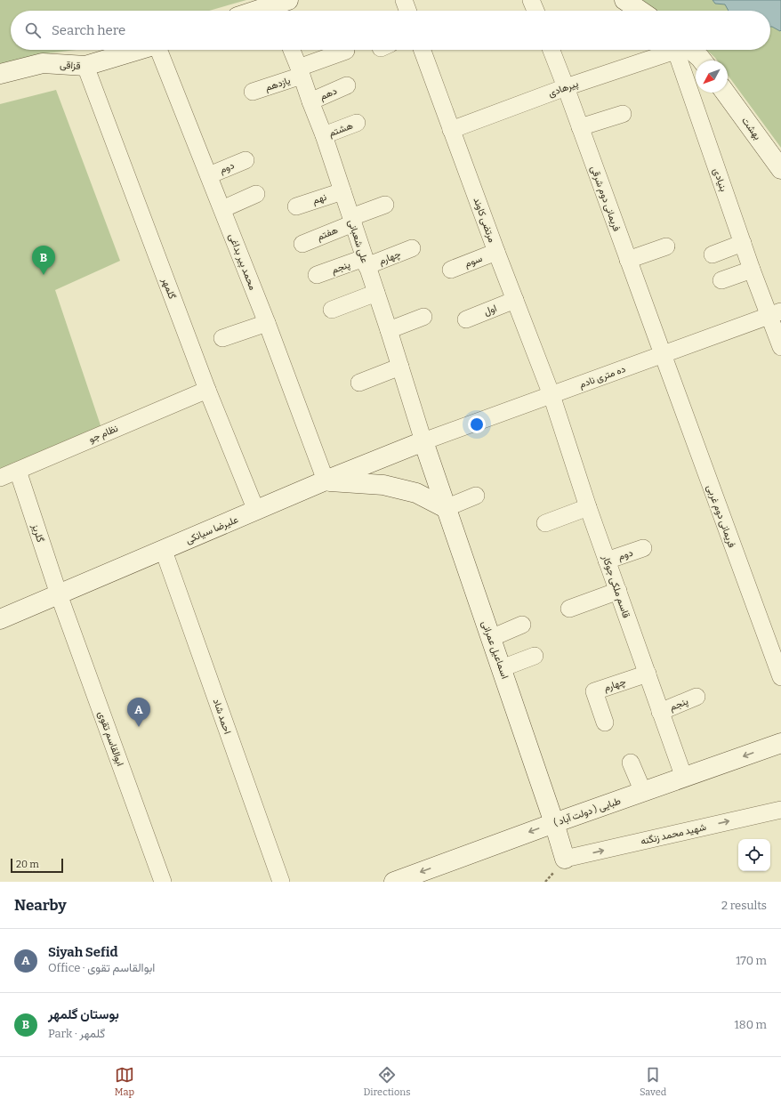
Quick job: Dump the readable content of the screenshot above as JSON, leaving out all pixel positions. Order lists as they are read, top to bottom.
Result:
{
  "streets": {
    "street": [
      "قزاقی",
      "یازدهم",
      "پیرهادی",
      "دهم",
      "بهشت",
      "هشتم",
      "دوم",
      "بنیادی",
      "نهم",
      "فریمانی دوم شرقی",
      "مرتضی کاوند",
      "هفتم",
      "علی شعبانی",
      "چهارم",
      "سوم",
      "محمد پیر بداغی",
      "پنجم",
      "گلمهر",
      "اول",
      "ده متری نادم",
      "نظام جو",
      "فریمانی دوم غربی",
      "علیرضا سیانکی",
      "گلریز",
      "قاسم ملکی جوکار",
      "اسماعیل عمرانی",
      "احمد شاد",
      "ابوالقاسم تقوی",
      "طبایی ( دولت آباد )",
      "شهید محمد زنگنه"
    ]
  },
  "crossings": [
    ["قزاقی", "گلمهر"],
    ["یازدهم", "علی شعبانی"],
    ["پیرهادی", "فریمانی دوم شرقی"],
    ["پیرهادی", "مرتضی کاوند"],
    ["دهم", "علی شعبانی"],
    ["هشتم", "علی شعبانی"],
    ["دوم", "محمد پیر بداغی"],
    ["دوم", "قاسم ملکی جوکار"],
    ["بنیادی", "ده متری نادم"],
    ["نهم", "علی شعبانی"],
    ["فریمانی دوم شرقی", "ده متری نادم"],
    ["فریمانی دوم شرقی", "فریمانی دوم غربی"],
    ["مرتضی کاوند", "سوم"],
    ["مرتضی کاوند", "اول"],
    ["مرتضی کاوند", "ده متری نادم"],
    ["مرتضی کاوند", "قاسم ملکی جوکار"],
    ["هفتم", "علی شعبانی"],
    ["علی شعبانی", "چهارم"],
    ["علی شعبانی", "پنجم"],
    ["علی شعبانی", "ده متری نادم"],
    ["علی شعبانی", "علیرضا سیانکی"],
    ["علی شعبانی", "اسماعیل عمرانی"],
    ["چهارم", "پنجم"],
    ["چهارم", "قاسم ملکی جوکار"],
    ["محمد پیر بداغی", "علیرضا سیانکی"],
    ["پنجم", "قاسم ملکی جوکار"],
    ["گلمهر", "نظام جو"],
    ["گلمهر", "علیرضا سیانکی"],
    ["ده متری نادم", "فریمانی دوم غربی"],
    ["ده متری نادم", "علیرضا سیانکی"],
    ["ده متری نادم", "قاسم ملکی جوکار"],
    ["ده متری نادم", "اسماعیل عمرانی"],
    ["نظام جو", "گلریز"],
    ["علیرضا سیانکی", "گلریز"],
    ["علیرضا سیانکی", "اسماعیل عمرانی"],
    ["علیرضا سیانکی", "احمد شاد"],
    ["علیرضا سیانکی", "ابوالقاسم تقوی"],
    ["گلریز", "ابوالقاسم تقوی"],
    ["قاسم ملکی جوکار", "طبایی ( دولت آباد )"],
    ["اسماعیل عمرانی", "طبایی ( دولت آباد )"],
    ["اسماعیل عمرانی", "شهید محمد زنگنه"]
  ],
  "one_way": ["طبایی ( دولت آباد )", "شهید محمد زنگنه"],
  "scale_bar": "20 m",
  "north": "bottom left",
  "page": {
    "search": "Search here",
    "pins": ["B", "A"],
    "scale": "20 m",
    "heading": ["Nearby", "2 results"],
    "list": [
      {
        "mark": "A",
        "name": "Siyah Sefid",
        "note": "Office · ابوالقاسم تقوی",
        "value": "170 m"
      },
      {
        "mark": "B",
        "name": "بوستان گلمهر",
        "note": "Park · گلمهر",
        "value": "180 m"
      }
    ],
    "nav": ["Map", "Directions", "Saved"]
  }
}
